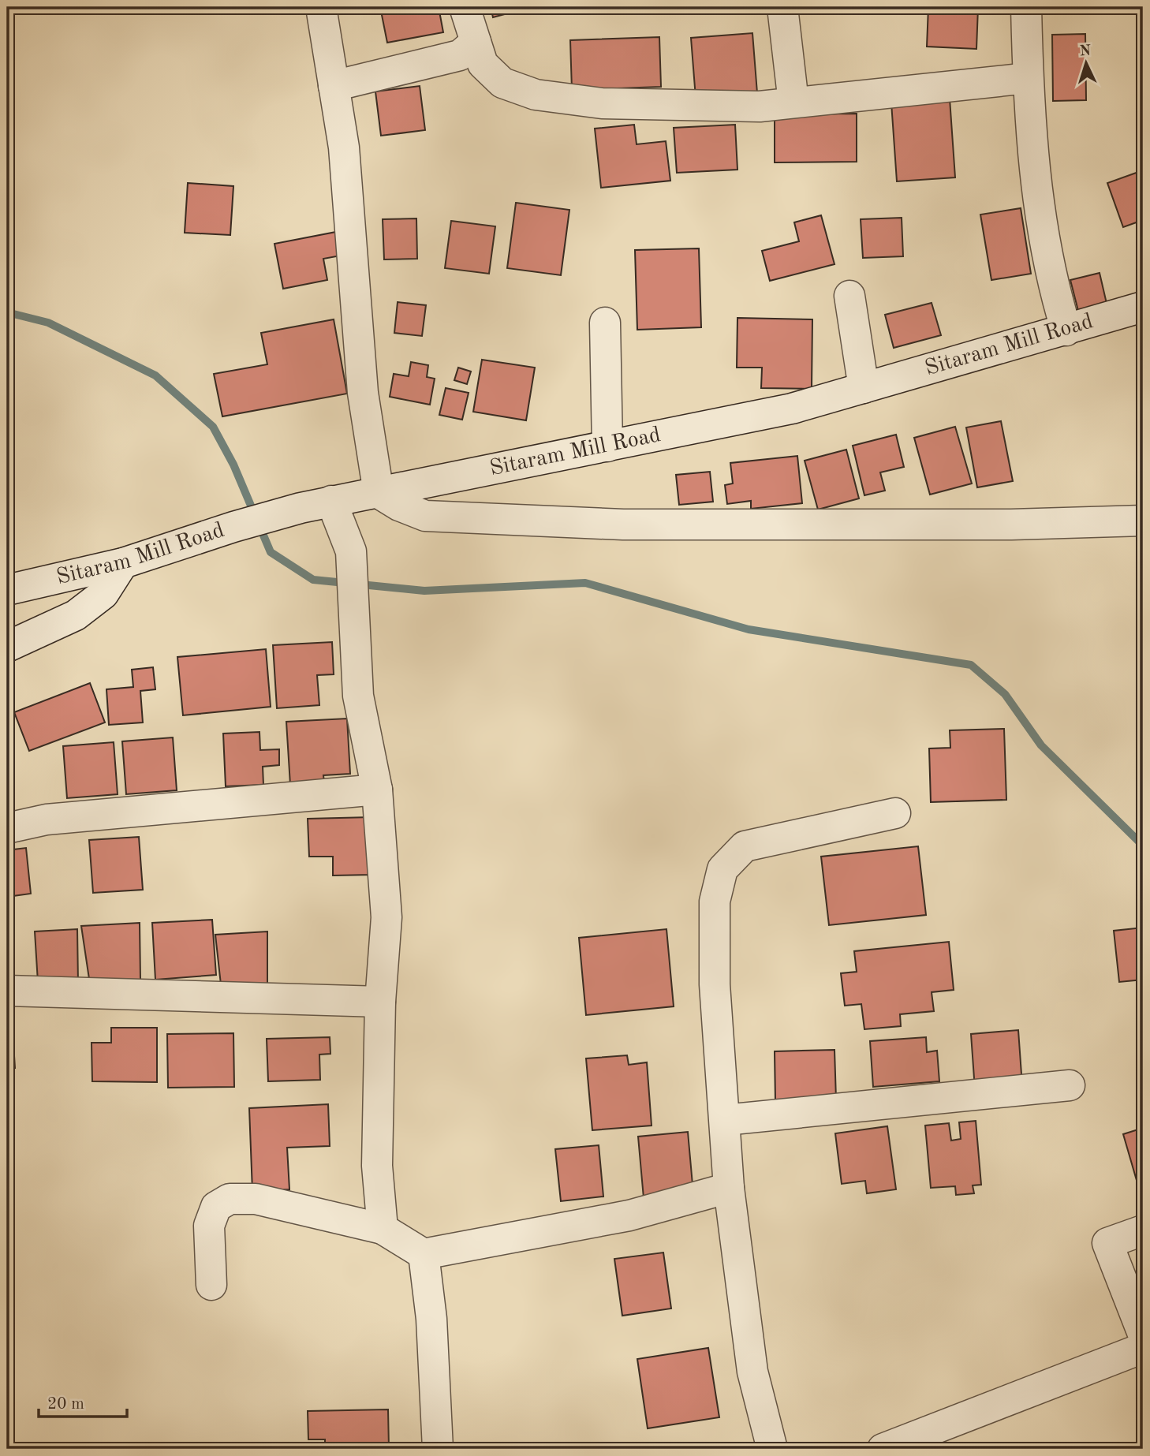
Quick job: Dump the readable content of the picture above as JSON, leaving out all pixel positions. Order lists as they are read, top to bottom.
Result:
{
  "streets": {
    "street": ["Sitaram Mill Road"]
  },
  "scale_bar": "20 m",
  "north": "top"
}
